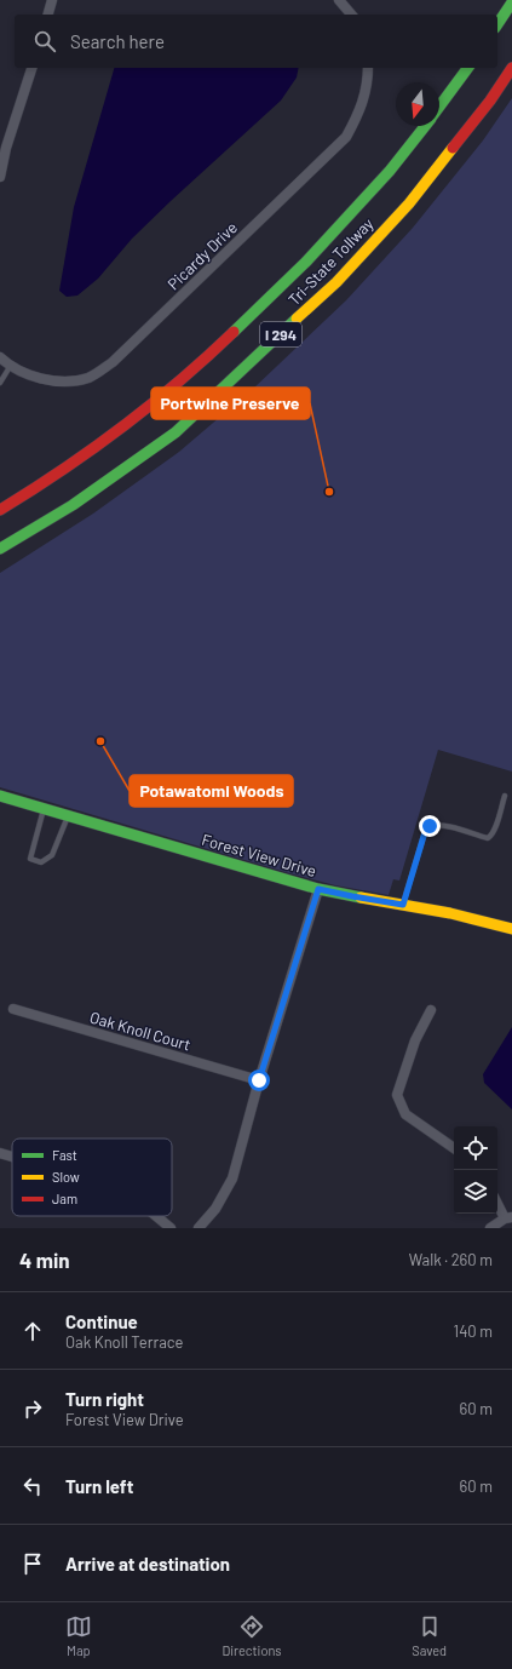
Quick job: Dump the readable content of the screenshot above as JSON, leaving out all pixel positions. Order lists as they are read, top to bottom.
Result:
{
  "streets": {
    "main road": ["Tri-State Tollway", "I 294", "Forest View Drive"],
    "street": ["Picardy Drive", "Oak Knoll Court"]
  },
  "places": ["Portwine Preserve", "Potawatomi Woods"],
  "legend": ["Fast", "Slow", "Jam"],
  "north": "bottom",
  "page": {
    "search": "Search here",
    "heading": ["4 min", "Walk · 260 m"],
    "list": [
      ["Continue", "Oak Knoll Terrace", "140 m"],
      ["Turn right", "Forest View Drive", "60 m"],
      ["Turn left", "60 m"],
      "Arrive at destination"
    ],
    "nav": ["Map", "Directions", "Saved"]
  }
}
